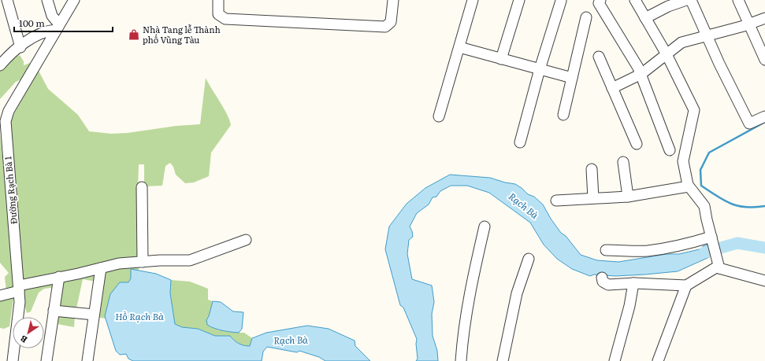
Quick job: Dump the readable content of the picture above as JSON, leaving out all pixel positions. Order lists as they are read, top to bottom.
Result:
{
  "streets": {
    "street": ["Đường Rạch Bà 1"]
  },
  "water": ["Rạch Bà", "Hồ Rạch Bà"],
  "places": {
    "shop": ["Nhà Tang lễ Thành phố Vũng Tàu"]
  },
  "scale_bar": "100 m",
  "north": "bottom left"
}
